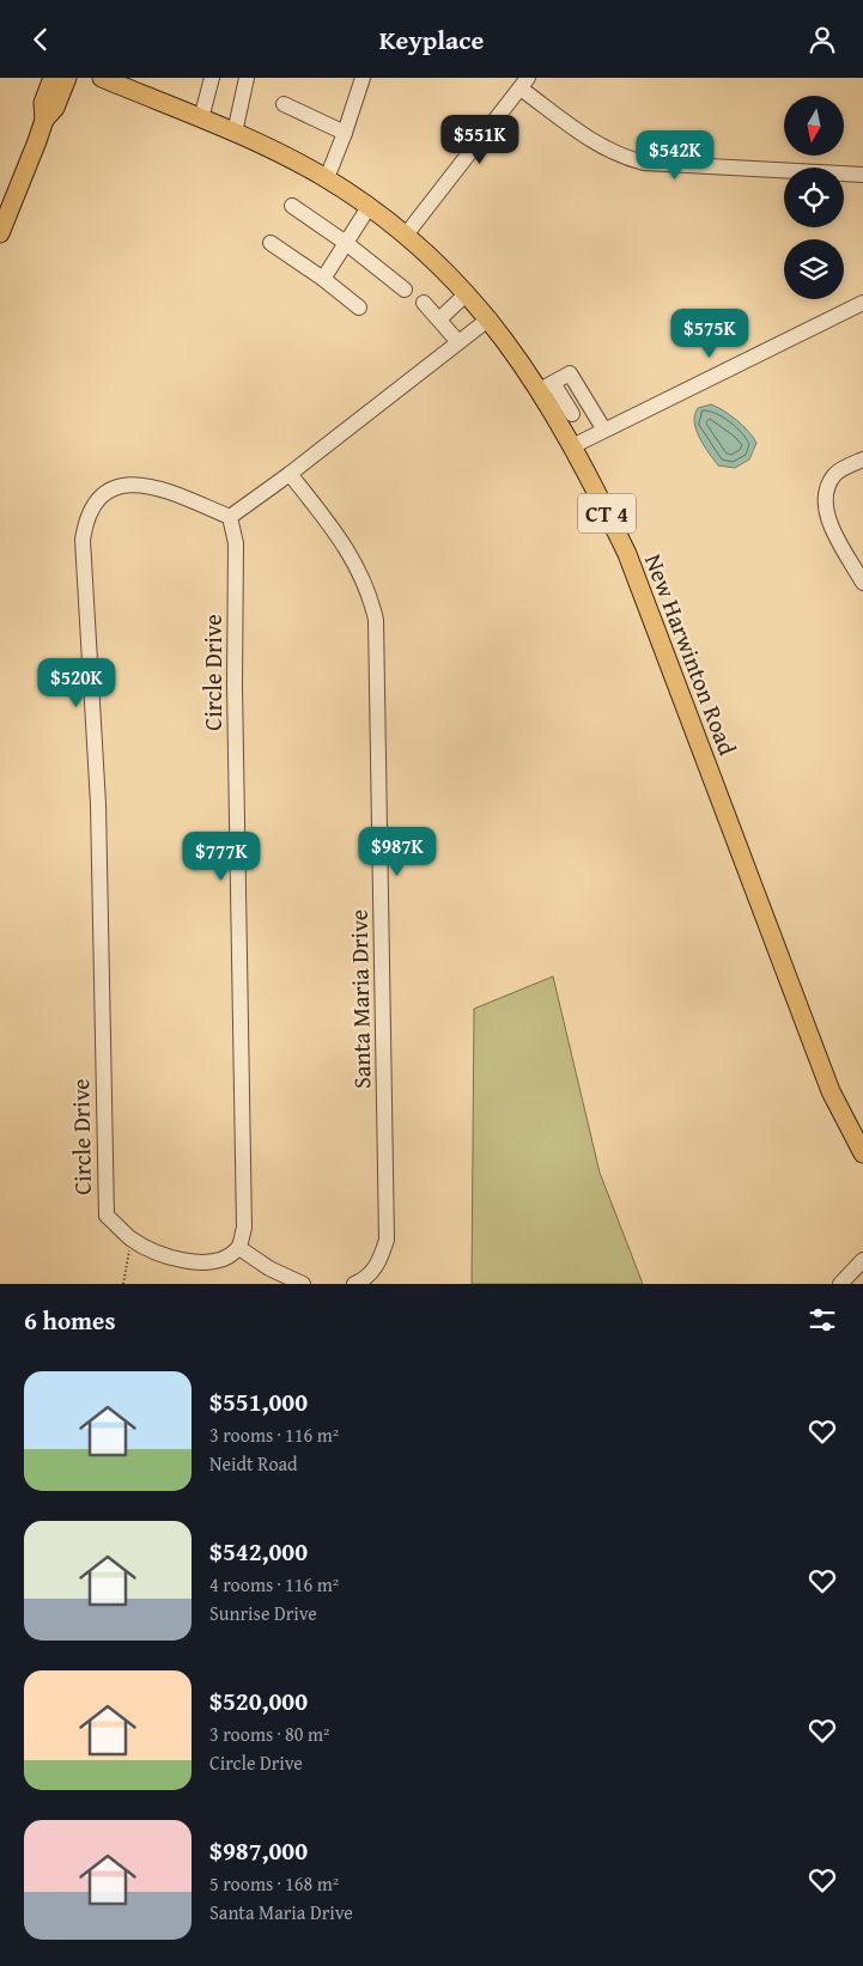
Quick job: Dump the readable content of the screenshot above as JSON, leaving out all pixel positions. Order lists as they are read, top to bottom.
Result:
{
  "streets": {
    "main road": ["CT 4", "New Harwinton Road"],
    "street": ["Circle Drive", "Santa Maria Drive"]
  },
  "north": "bottom",
  "page": {
    "header": "Keyplace",
    "price": [
      "$551K",
      "$542K",
      "$575K",
      "$520K",
      "$987K",
      "$777K"
    ],
    "heading": "6 homes",
    "list": [
      {
        "name": "$551,000",
        "note": "3 rooms · 116 m² · Neidt Road"
      },
      {
        "name": "$542,000",
        "note": "4 rooms · 116 m² · Sunrise Drive"
      },
      {
        "name": "$520,000",
        "note": "3 rooms · 80 m² · Circle Drive"
      },
      {
        "name": "$987,000",
        "note": "5 rooms · 168 m² · Santa Maria Drive"
      }
    ]
  }
}
